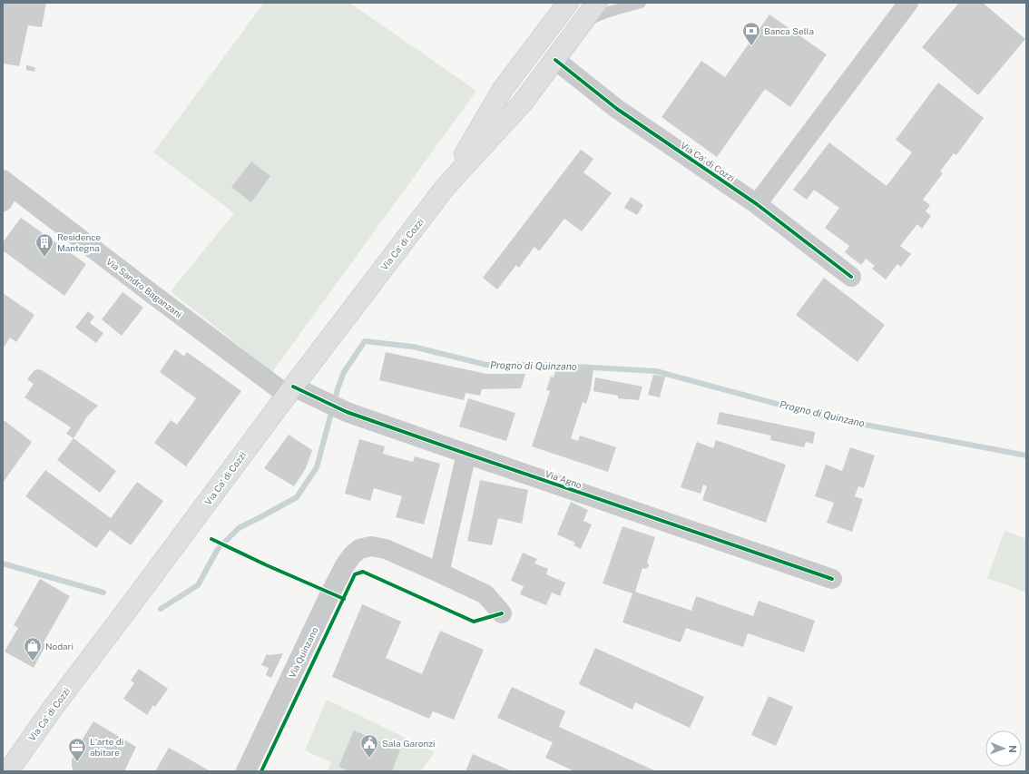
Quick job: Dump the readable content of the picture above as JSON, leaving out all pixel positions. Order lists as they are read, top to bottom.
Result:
{
  "streets": {
    "main road": ["Via Ca' di Cozzi"],
    "street": ["Via Sandro Baganzani", "Via Agno", "Via Quinzano"]
  },
  "crossings": [
    ["Via Ca' di Cozzi", "Via Sandro Baganzani"],
    ["Via Ca' di Cozzi", "Via Agno"],
    ["Via Sandro Baganzani", "Via Agno"]
  ],
  "water": ["Progno di Quinzano"],
  "places": {
    "bank": ["Banca Sella"],
    "building": ["Residence Mantegna"],
    "shop": ["Nodari"],
    "public building": ["Sala Garonzi"],
    "office": ["L'arte di abitare"]
  },
  "north": "right"
}
